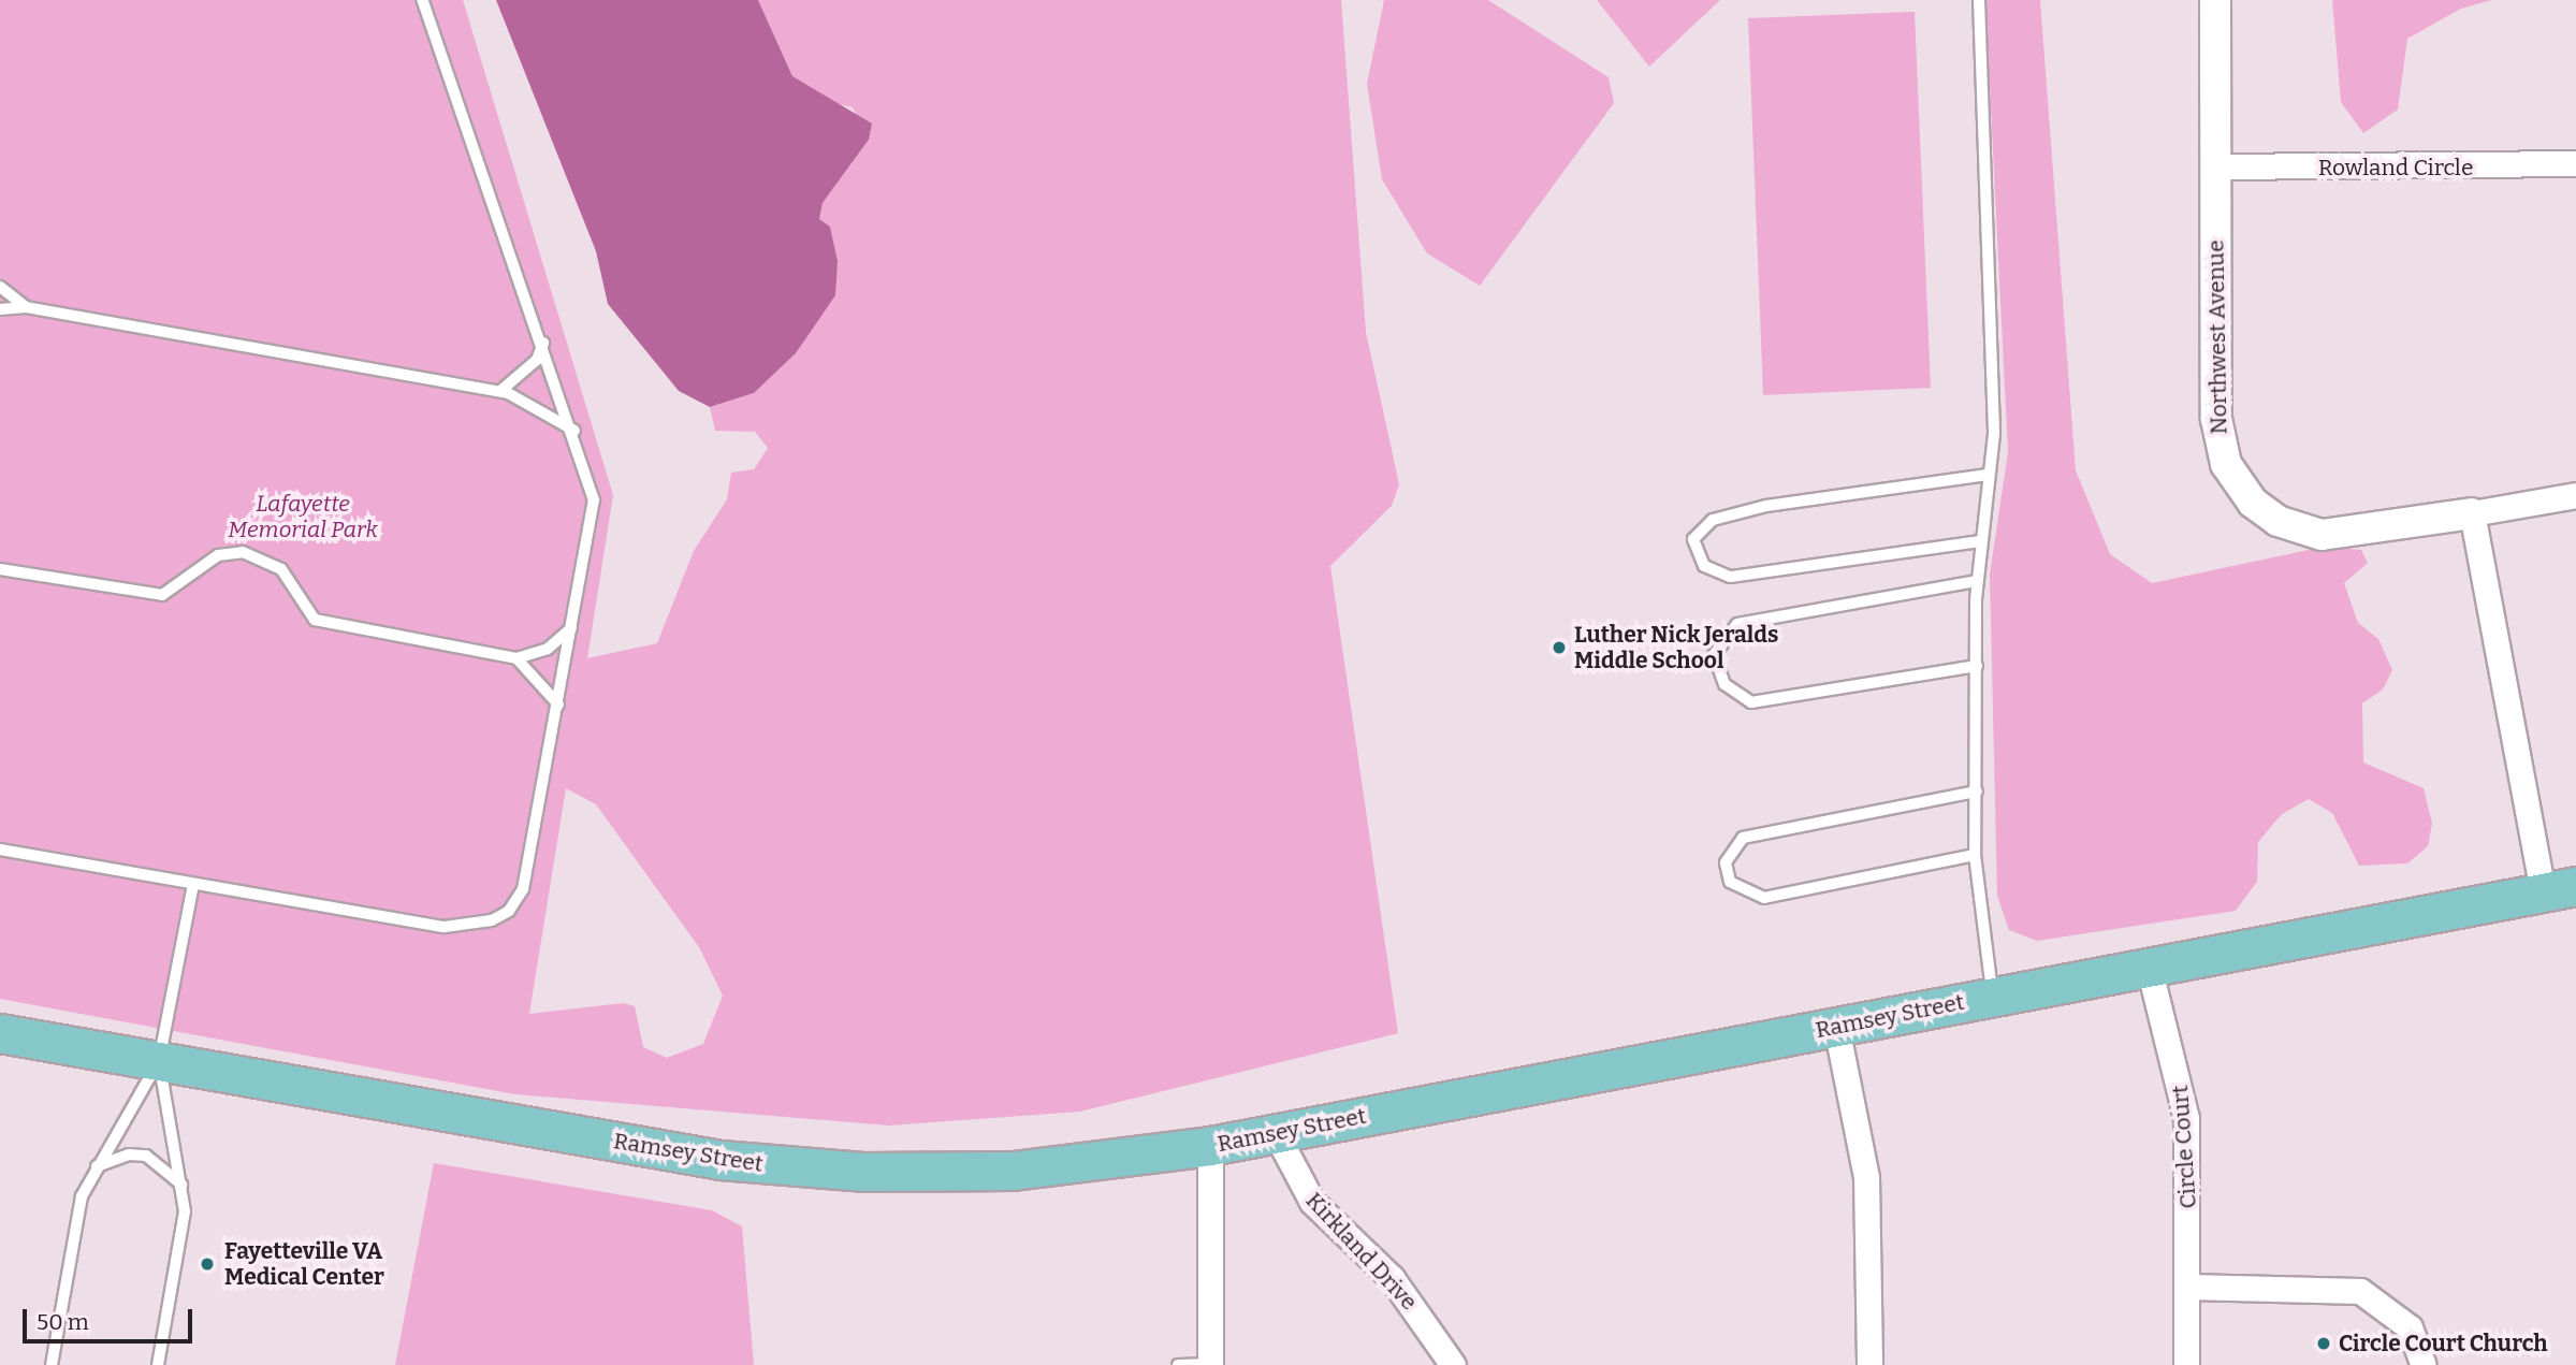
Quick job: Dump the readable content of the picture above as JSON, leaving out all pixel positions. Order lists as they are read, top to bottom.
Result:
{
  "streets": {
    "main road": ["Ramsey Street"],
    "street": [
      "Rowland Circle",
      "Northwest Avenue",
      "Circle Court",
      "Kirkland Drive"
    ]
  },
  "crossings": [
    ["Rowland Circle", "Northwest Avenue"],
    ["Ramsey Street", "Circle Court"],
    ["Ramsey Street", "Kirkland Drive"]
  ],
  "parks": ["Lafayette Memorial Park"],
  "places": ["Luther Nick Jeralds Middle School", "Fayetteville VA Medical Center", "Circle Court Church"],
  "scale_bar": "50 m"
}
